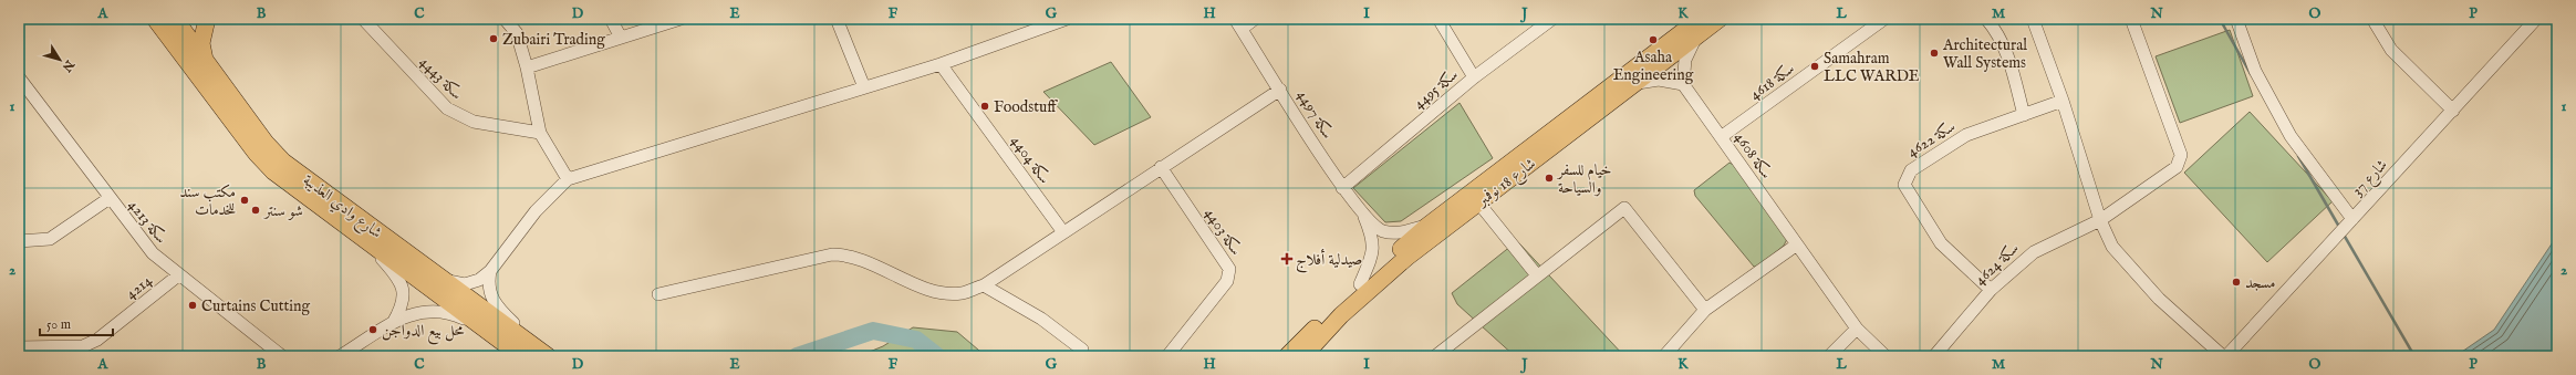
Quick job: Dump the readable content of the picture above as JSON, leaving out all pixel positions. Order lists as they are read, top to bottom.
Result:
{
  "streets": {
    "main road": ["شارع 18 نوفمبر", "شارع وادي العذيبة"],
    "street": [
      "سكة 4443",
      "سكة 4618",
      "سكة 4495",
      "سكة 4497",
      "سكة 4622",
      "سكة 4608",
      "سكة 4404",
      "شارع 37",
      "سكة 4213",
      "سكة 4403",
      "سكة 4624",
      "4214"
    ]
  },
  "crossings": [
    ["سكة 4618", "سكة 4608"],
    ["سكة 4495", "سكة 4497"],
    ["سكة 4497", "شارع 18 نوفمبر"],
    ["سكة 4622", "سكة 4624"],
    ["سكة 4213", "4214"]
  ],
  "places": {
    "other": [
      "Zubairi Trading",
      "Asaha Engineering",
      "Architectural Wall Systems",
      "Samahram LLC WARDE",
      "Foodstuff",
      "خيام للسفر والسياحة",
      "مكتب سند للخدمات",
      "شو سنتر",
      "مسجد",
      "Curtains Cutting",
      "محل بيع الدواجن"
    ],
    "health": ["صيدلية أفلاج"]
  },
  "scale_bar": "50 m",
  "north": "bottom right",
  "grid": {
    "columns": [
      "A",
      "B",
      "C",
      "D",
      "E",
      "F",
      "G",
      "H",
      "I",
      "J",
      "K",
      "L",
      "M",
      "N",
      "O",
      "P"
    ],
    "rows": ["1", "2"]
  }
}
